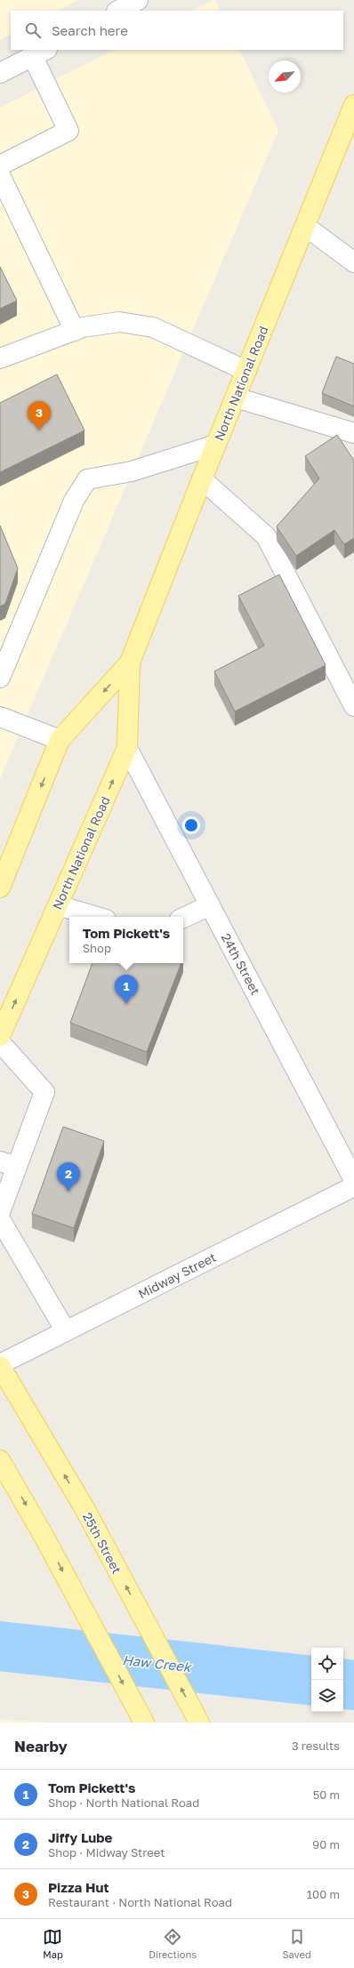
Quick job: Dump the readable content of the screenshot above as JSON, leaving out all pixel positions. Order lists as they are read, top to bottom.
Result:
{
  "streets": {
    "main road": ["North National Road", "25th Street"],
    "street": ["24th Street", "Midway Street"]
  },
  "crossings": [
    ["North National Road", "24th Street"],
    ["Midway Street", "25th Street"]
  ],
  "water": ["Haw Creek"],
  "north": "bottom left",
  "page": {
    "search": "Search here",
    "pins": ["3", "1", "2"],
    "popup": ["Tom Pickett's", "Shop"],
    "heading": ["Nearby", "3 results"],
    "list": [
      {
        "mark": "1",
        "name": "Tom Pickett's",
        "note": "Shop · North National Road",
        "value": "50 m"
      },
      {
        "mark": "2",
        "name": "Jiffy Lube",
        "note": "Shop · Midway Street",
        "value": "90 m"
      },
      {
        "mark": "3",
        "name": "Pizza Hut",
        "note": "Restaurant · North National Road",
        "value": "100 m"
      }
    ],
    "nav": ["Map", "Directions", "Saved"]
  }
}
